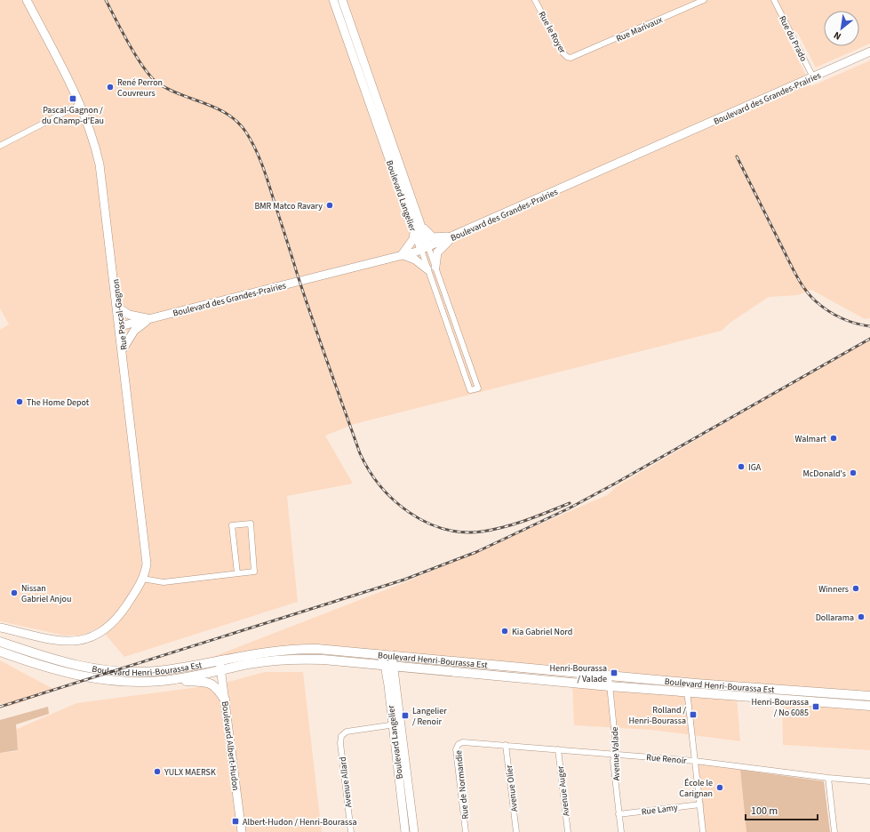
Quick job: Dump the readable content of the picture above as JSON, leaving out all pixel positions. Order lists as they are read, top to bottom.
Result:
{
  "streets": {
    "main road": [
      "Boulevard des Grandes-Prairies",
      "Boulevard Langelier",
      "Rue Pascal-Gagnon",
      "Boulevard Henri-Bourassa Est",
      "Boulevard Albert-Hudon"
    ],
    "street": [
      "Rue Marivaux",
      "Rue le Royer",
      "Rue du Prado",
      "Avenue Valade",
      "Rue Renoir",
      "Avenue Allard",
      "Rue de Normandie",
      "Avenue Olier",
      "Avenue Auger",
      "Rue Lamy"
    ]
  },
  "crossings": [
    ["Rue Marivaux", "Rue le Royer"],
    ["Rue du Prado", "Boulevard des Grandes-Prairies"],
    ["Boulevard des Grandes-Prairies", "Boulevard Langelier"],
    ["Boulevard des Grandes-Prairies", "Rue Pascal-Gagnon"],
    ["Boulevard Langelier", "Boulevard Henri-Bourassa Est"],
    ["Boulevard Langelier", "Avenue Allard"],
    ["Boulevard Henri-Bourassa Est", "Boulevard Albert-Hudon"],
    ["Boulevard Henri-Bourassa Est", "Avenue Valade"],
    ["Avenue Valade", "Rue Renoir"],
    ["Avenue Valade", "Rue Lamy"],
    ["Rue Renoir", "Rue de Normandie"],
    ["Rue Renoir", "Avenue Olier"],
    ["Rue Renoir", "Avenue Auger"]
  ],
  "places": {
    "other": [
      "René Perron Couvreurs",
      "BMR Matco Ravary",
      "The Home Depot",
      "Walmart",
      "IGA",
      "McDonald's",
      "Winners",
      "Nissan Gabriel Anjou",
      "Dollarama",
      "Kia Gabriel Nord",
      "YULX MAERSK",
      "École le Carignan"
    ],
    "transit": [
      "Pascal-Gagnon / du Champ-d'Eau",
      "Henri-Bourassa / Valade",
      "Henri-Bourassa / No 6085",
      "Rolland / Henri-Bourassa",
      "Langelier / Renoir",
      "Albert-Hudon / Henri-Bourassa"
    ]
  },
  "scale_bar": "100 m",
  "north": "bottom left"
}
